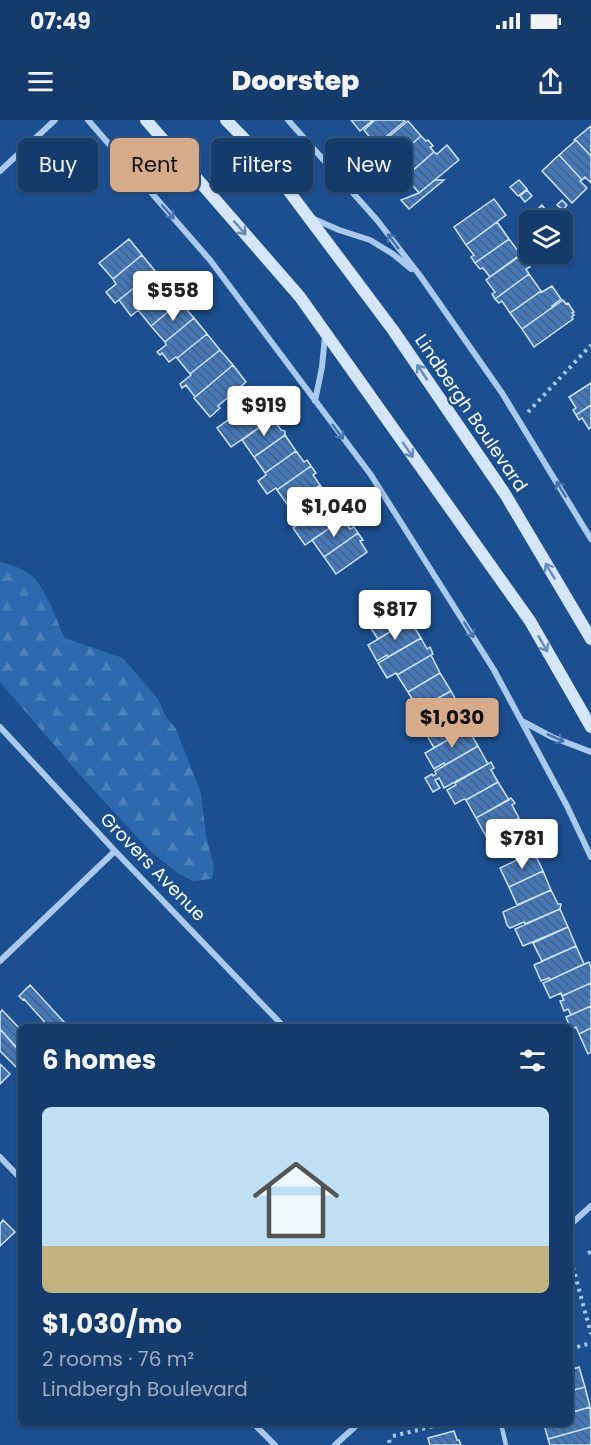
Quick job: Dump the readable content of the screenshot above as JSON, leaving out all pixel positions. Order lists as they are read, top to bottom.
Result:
{
  "streets": {
    "main road": ["Lindbergh Boulevard"],
    "street": ["Grovers Avenue"]
  },
  "page": {
    "status": "07:49",
    "header": "Doorstep",
    "chip": [
      "Buy",
      "Rent",
      "Filters",
      "New"
    ],
    "price": [
      "$558",
      "$919",
      "$1,040",
      "$817",
      "$1,030",
      "$781"
    ],
    "heading": "6 homes",
    "list": [
      {
        "name": "$1,030/mo",
        "note": "2 rooms · 76 m² · Lindbergh Boulevard"
      }
    ]
  }
}
